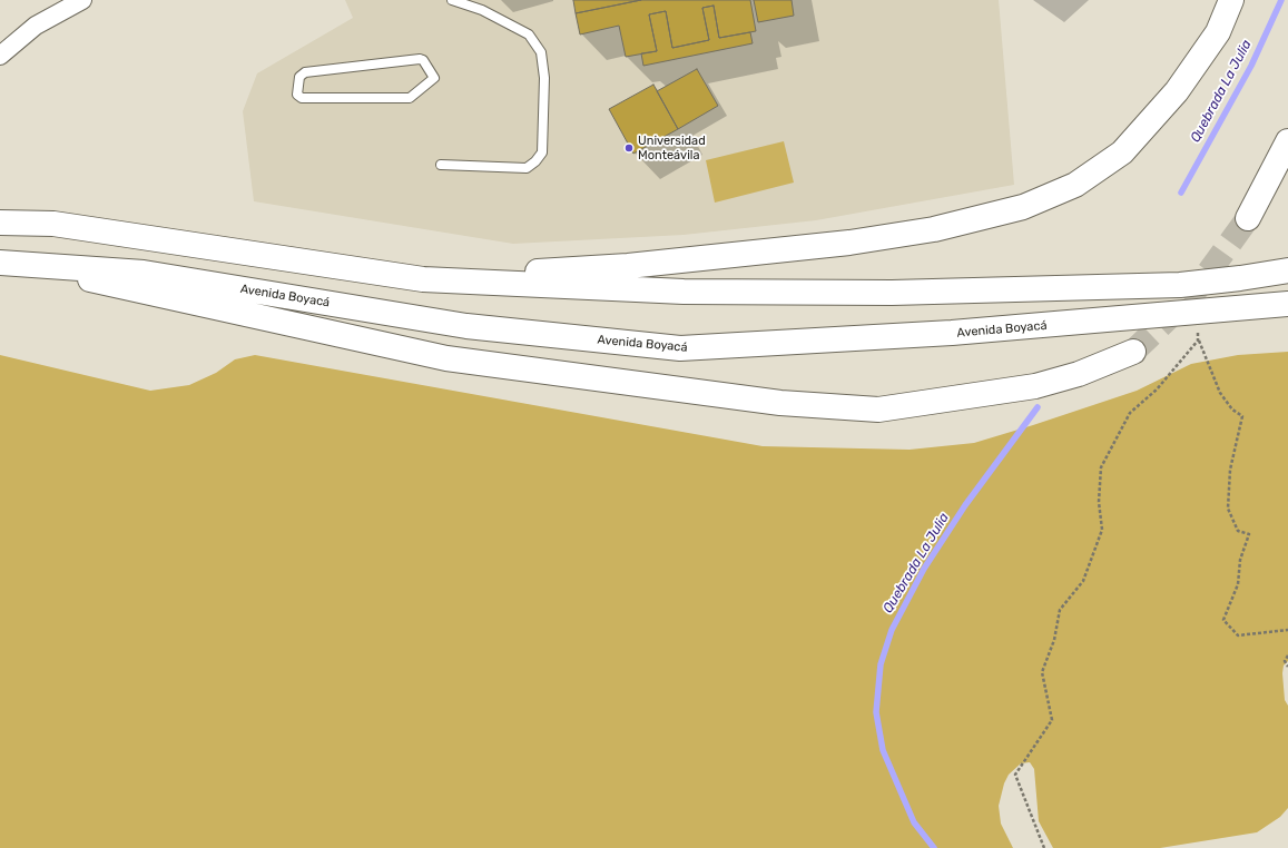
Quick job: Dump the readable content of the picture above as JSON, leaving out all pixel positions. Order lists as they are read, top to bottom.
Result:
{
  "streets": {
    "highway": ["Avenida Boyacá"]
  },
  "water": ["Quebrada La Julia"],
  "places": ["Universidad Monteávila"]
}
